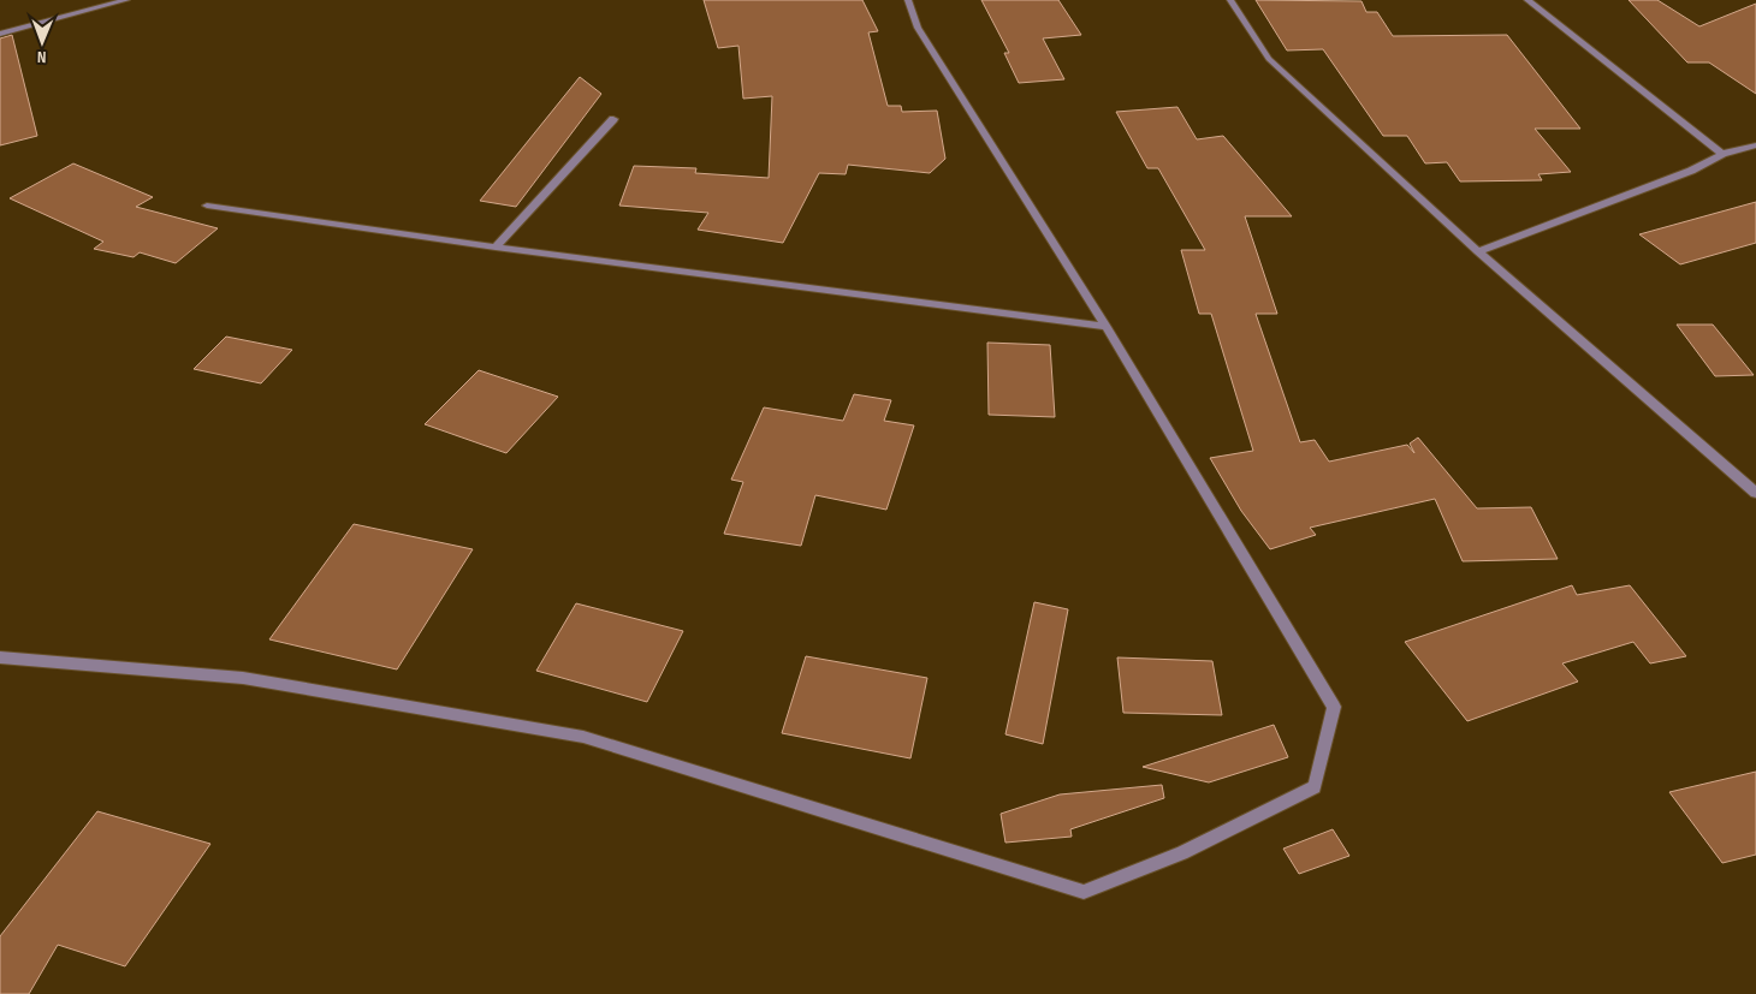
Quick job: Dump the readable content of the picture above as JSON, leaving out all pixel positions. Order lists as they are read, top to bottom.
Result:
{
  "north": "bottom"
}
